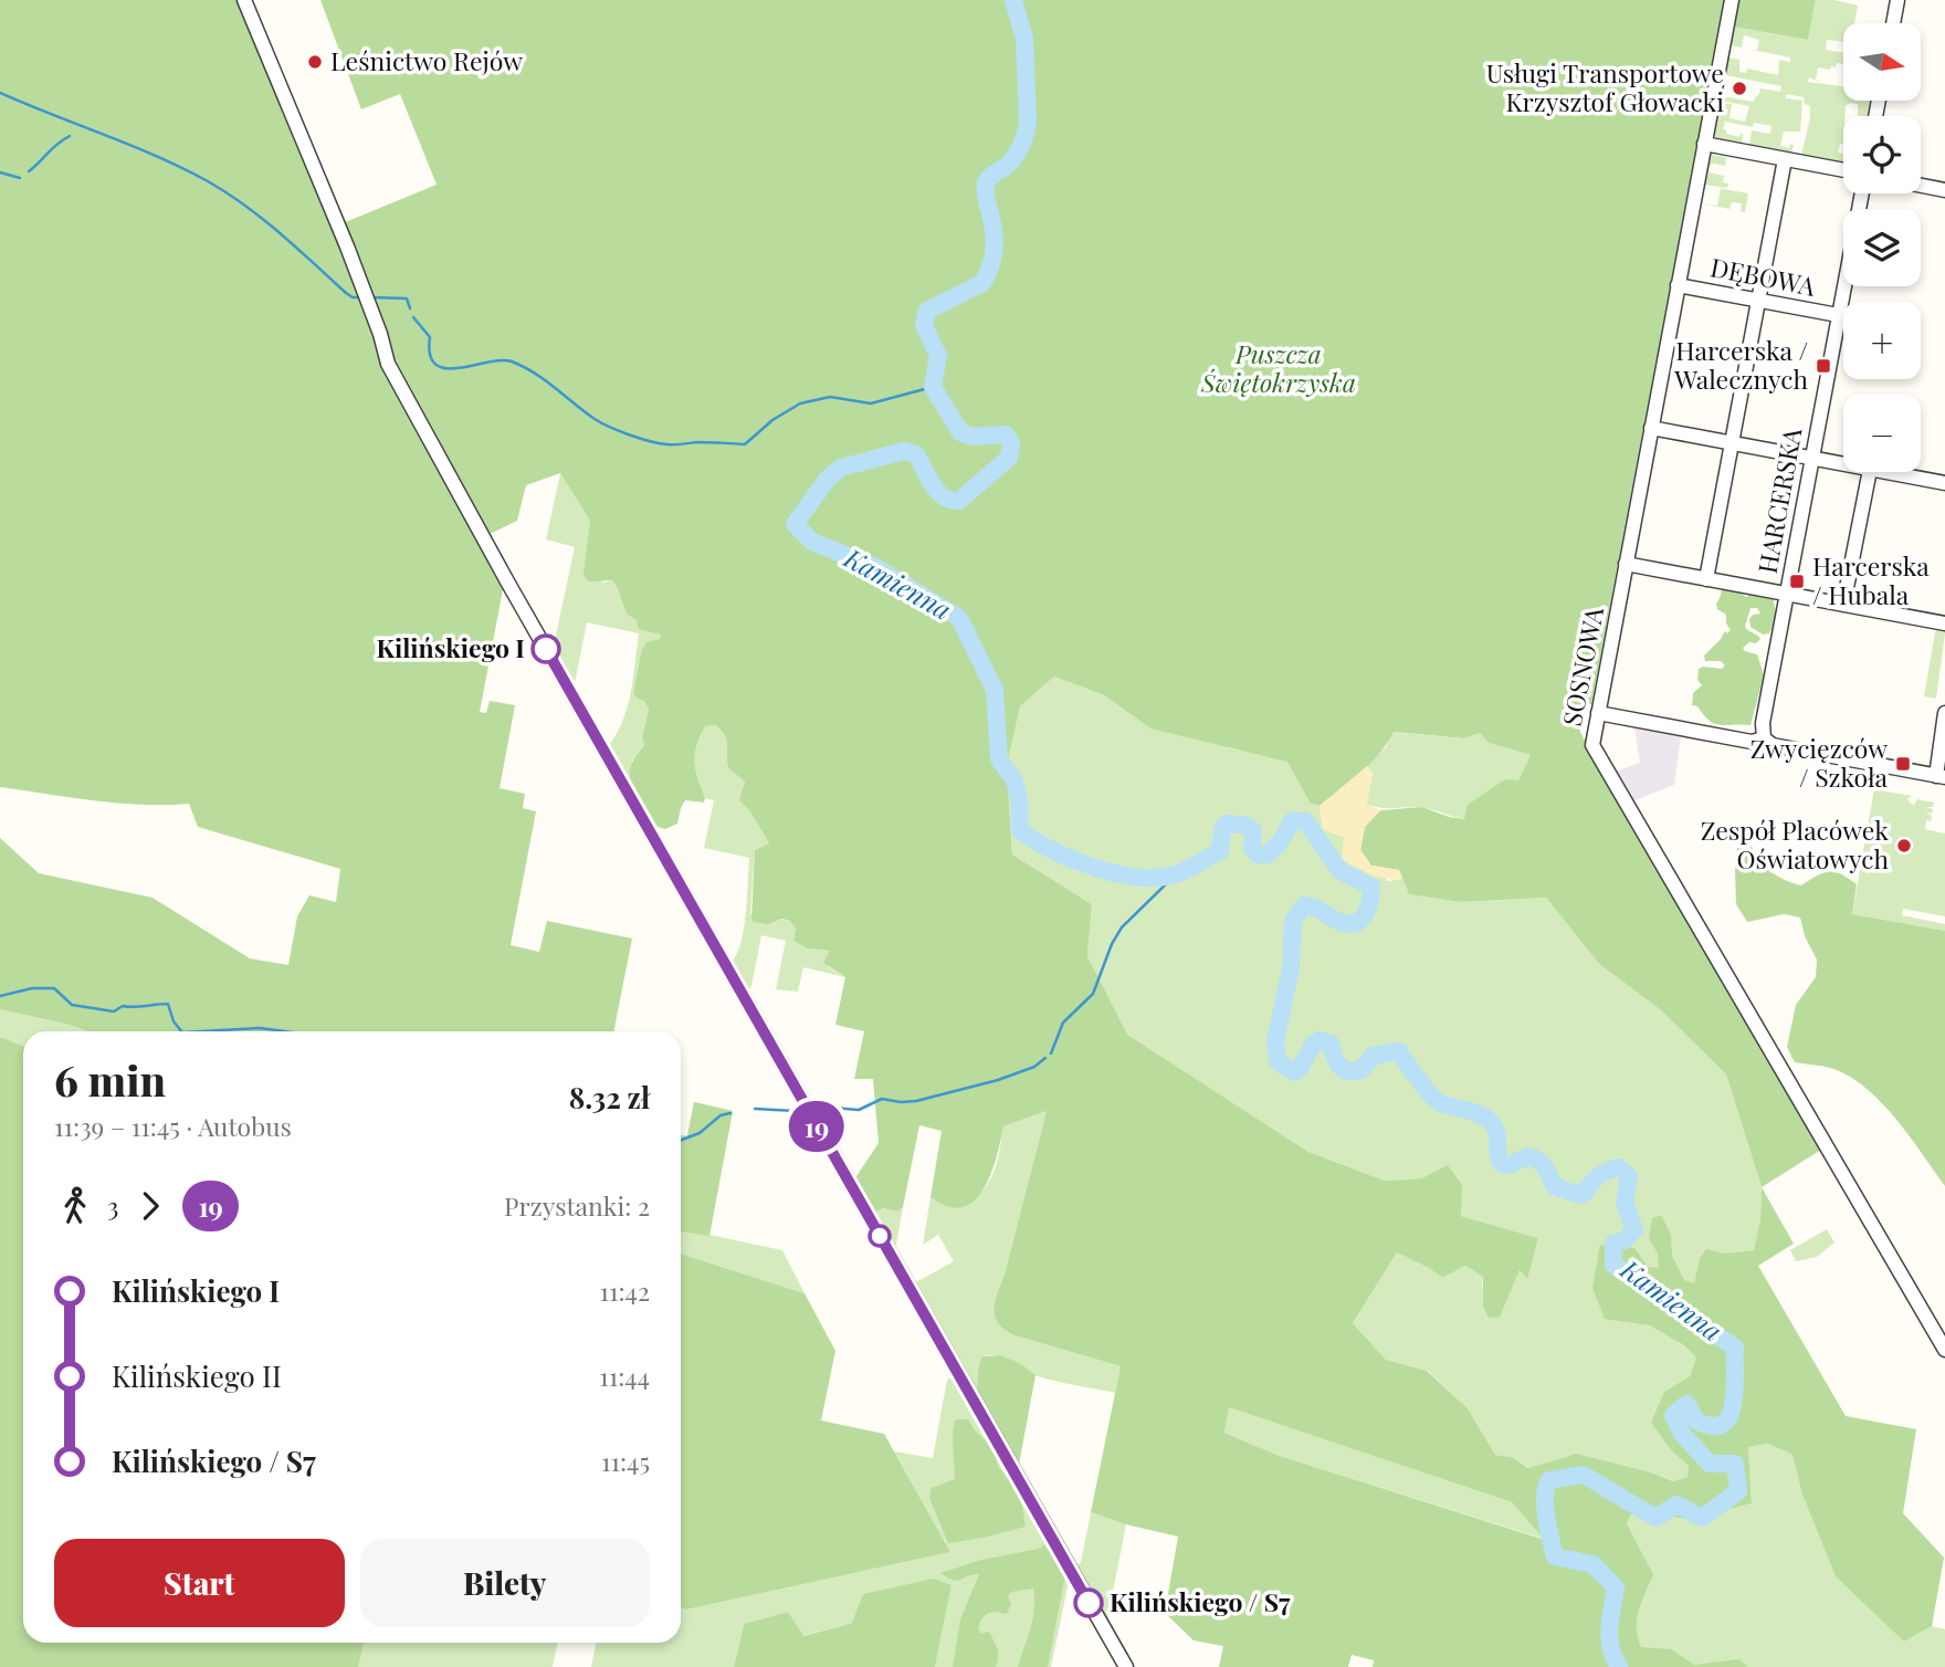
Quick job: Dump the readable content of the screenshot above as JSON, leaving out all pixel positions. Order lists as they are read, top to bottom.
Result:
{
  "streets": {
    "street": ["DĘBOWA", "HARCERSKA", "SOSNOWA"]
  },
  "crossings": [
    ["DĘBOWA", "HARCERSKA"],
    ["DĘBOWA", "SOSNOWA"]
  ],
  "water": ["Kamienna"],
  "parks": ["Puszcza Świętokrzyska"],
  "places": {
    "other": [
      "Leśnictwo Rejów",
      "Usługi Transportowe Krzysztof Głowacki",
      "Kilińskiego I",
      "Zespół Placówek Oświatowych",
      "Kilińskiego / S7"
    ],
    "transit": ["Harcerska / Walecznych", "Harcerska / Hubala", "Zwycięzców / Szkoła"]
  },
  "lines": ["bus line 19"],
  "north": "right",
  "page": {
    "on_map": "19",
    "map_buttons": ["+", "−"],
    "heading": ["6 min", "11:39 – 11:45 · Autobus", "8.32 zł"],
    "legs": ["3", "19", "Przystanki: 2"],
    "list": [
      {
        "name": "Kilińskiego I",
        "value": "11:42"
      },
      {
        "name": "Kilińskiego II",
        "value": "11:44"
      },
      {
        "name": "Kilińskiego / S7",
        "value": "11:45"
      }
    ],
    "buttons": ["Start", "Bilety"]
  }
}
